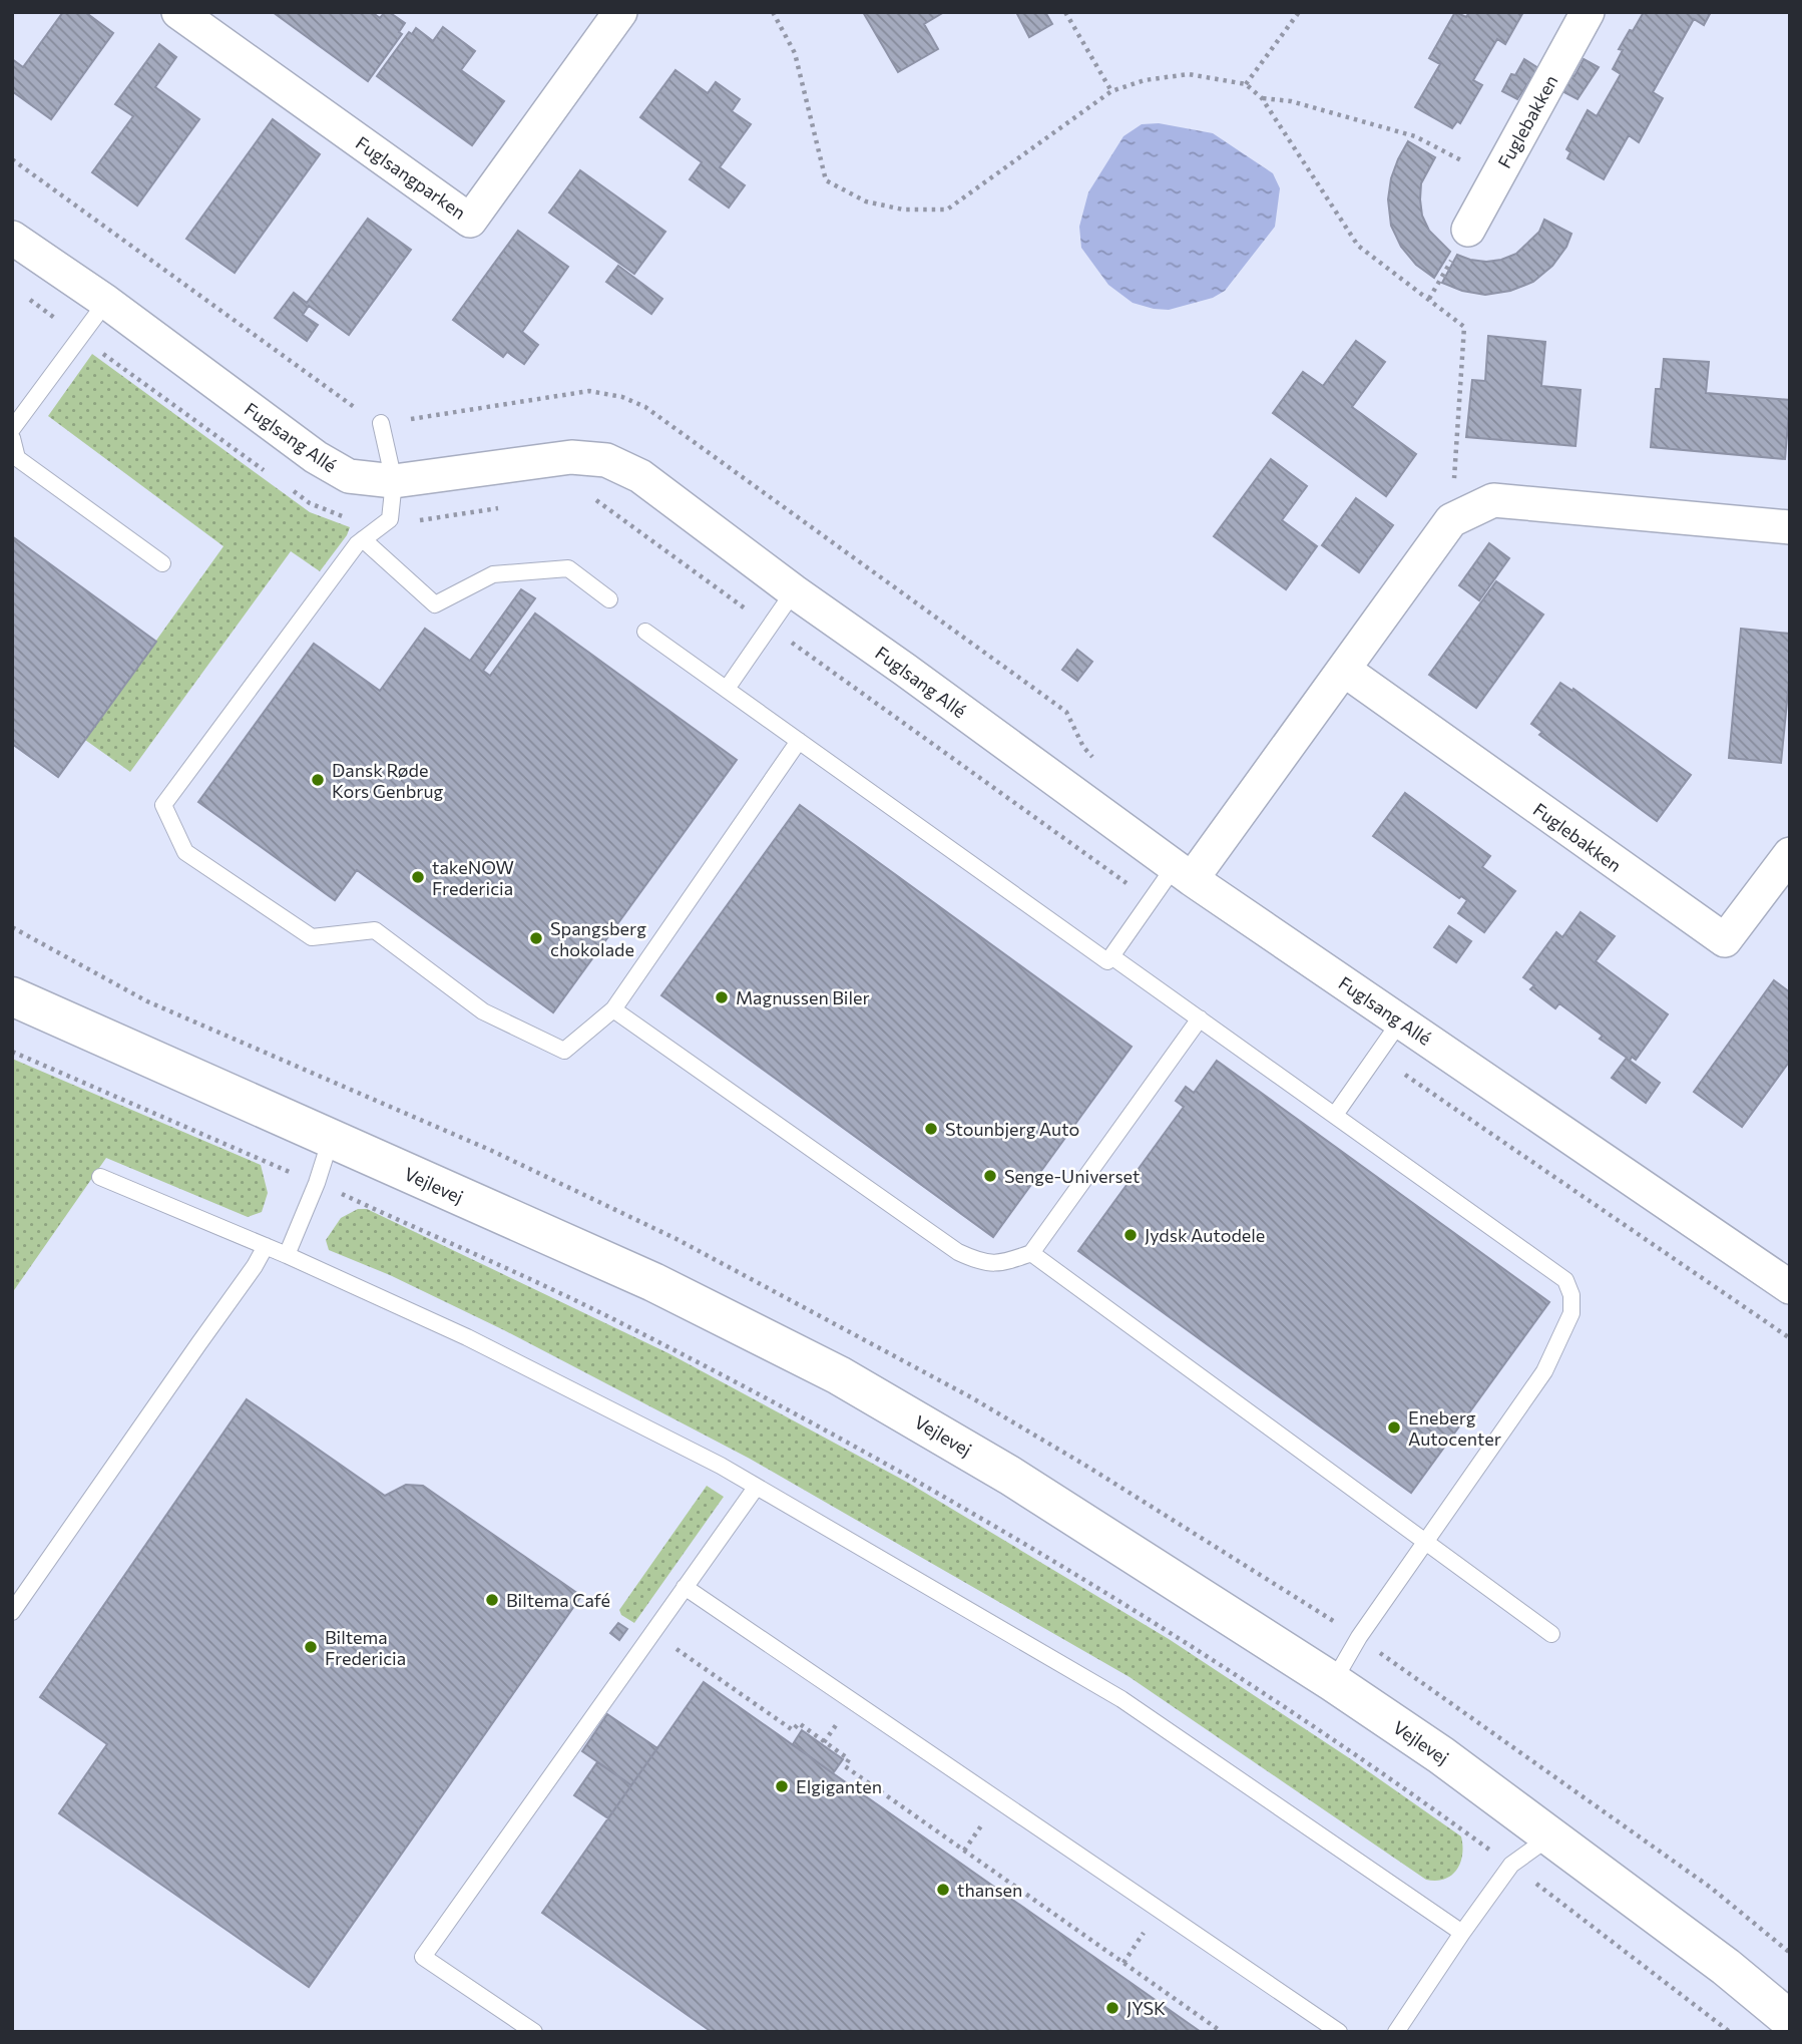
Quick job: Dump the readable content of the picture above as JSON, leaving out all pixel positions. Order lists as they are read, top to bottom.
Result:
{
  "streets": {
    "street": [
      "Fuglebakken",
      "Fuglsangparken",
      "Fuglsang Allé",
      "Vejlevej"
    ]
  },
  "places": [
    "Dansk Røde Kors Genbrug",
    "takeNOW Fredericia",
    "Spangsberg chokolade",
    "Magnussen Biler",
    "Stounbjerg Auto",
    "Senge-Universet",
    "Jydsk Autodele",
    "Eneberg Autocenter",
    "Biltema Café",
    "Biltema Fredericia",
    "Elgiganten",
    "thansen",
    "JYSK"
  ]
}
